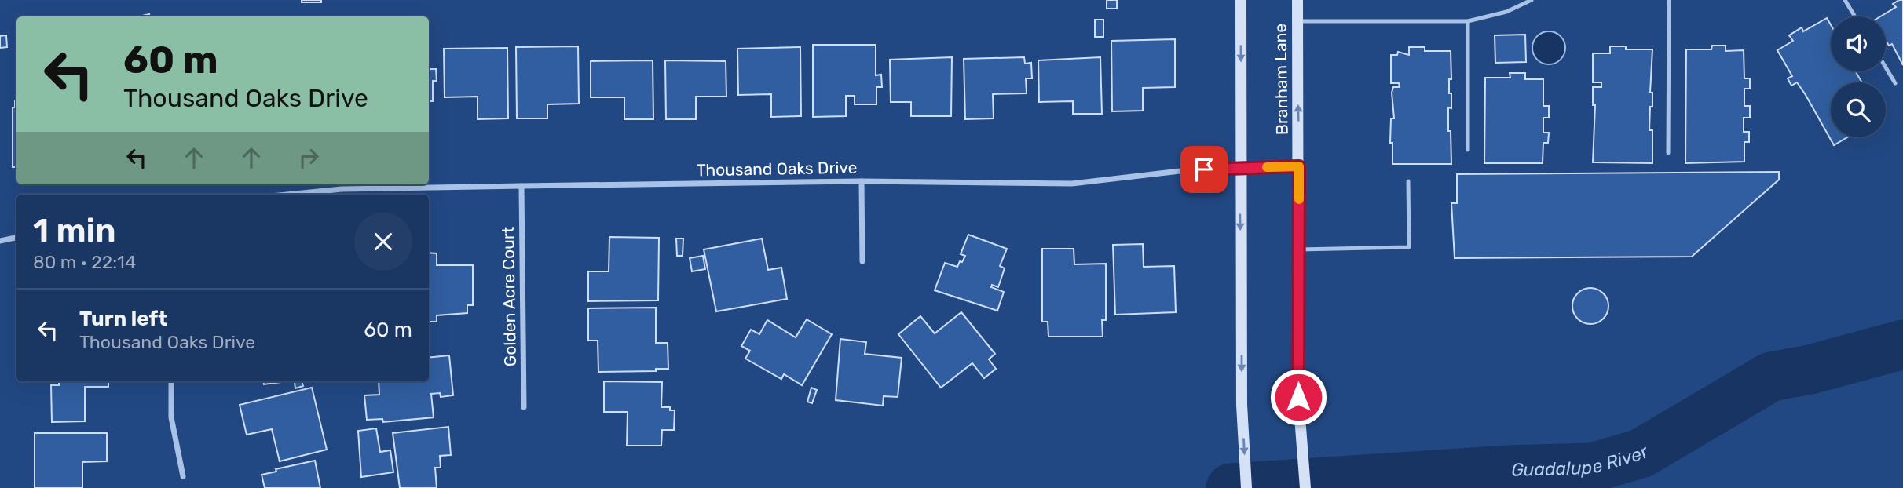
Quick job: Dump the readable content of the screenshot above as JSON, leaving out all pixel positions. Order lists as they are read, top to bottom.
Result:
{
  "streets": {
    "main road": ["Branham Lane"],
    "street": ["Thousand Oaks Drive", "Golden Acre Court"]
  },
  "crossings": [
    ["Branham Lane", "Thousand Oaks Drive"],
    ["Thousand Oaks Drive", "Golden Acre Court"]
  ],
  "water": ["Guadalupe River"],
  "page": {
    "turn": ["60 m", "Thousand Oaks Drive"],
    "heading": ["1 min", "80 m · 22:14"],
    "list": [
      {
        "name": "Turn left",
        "note": "Thousand Oaks Drive",
        "value": "60 m"
      }
    ]
  }
}
